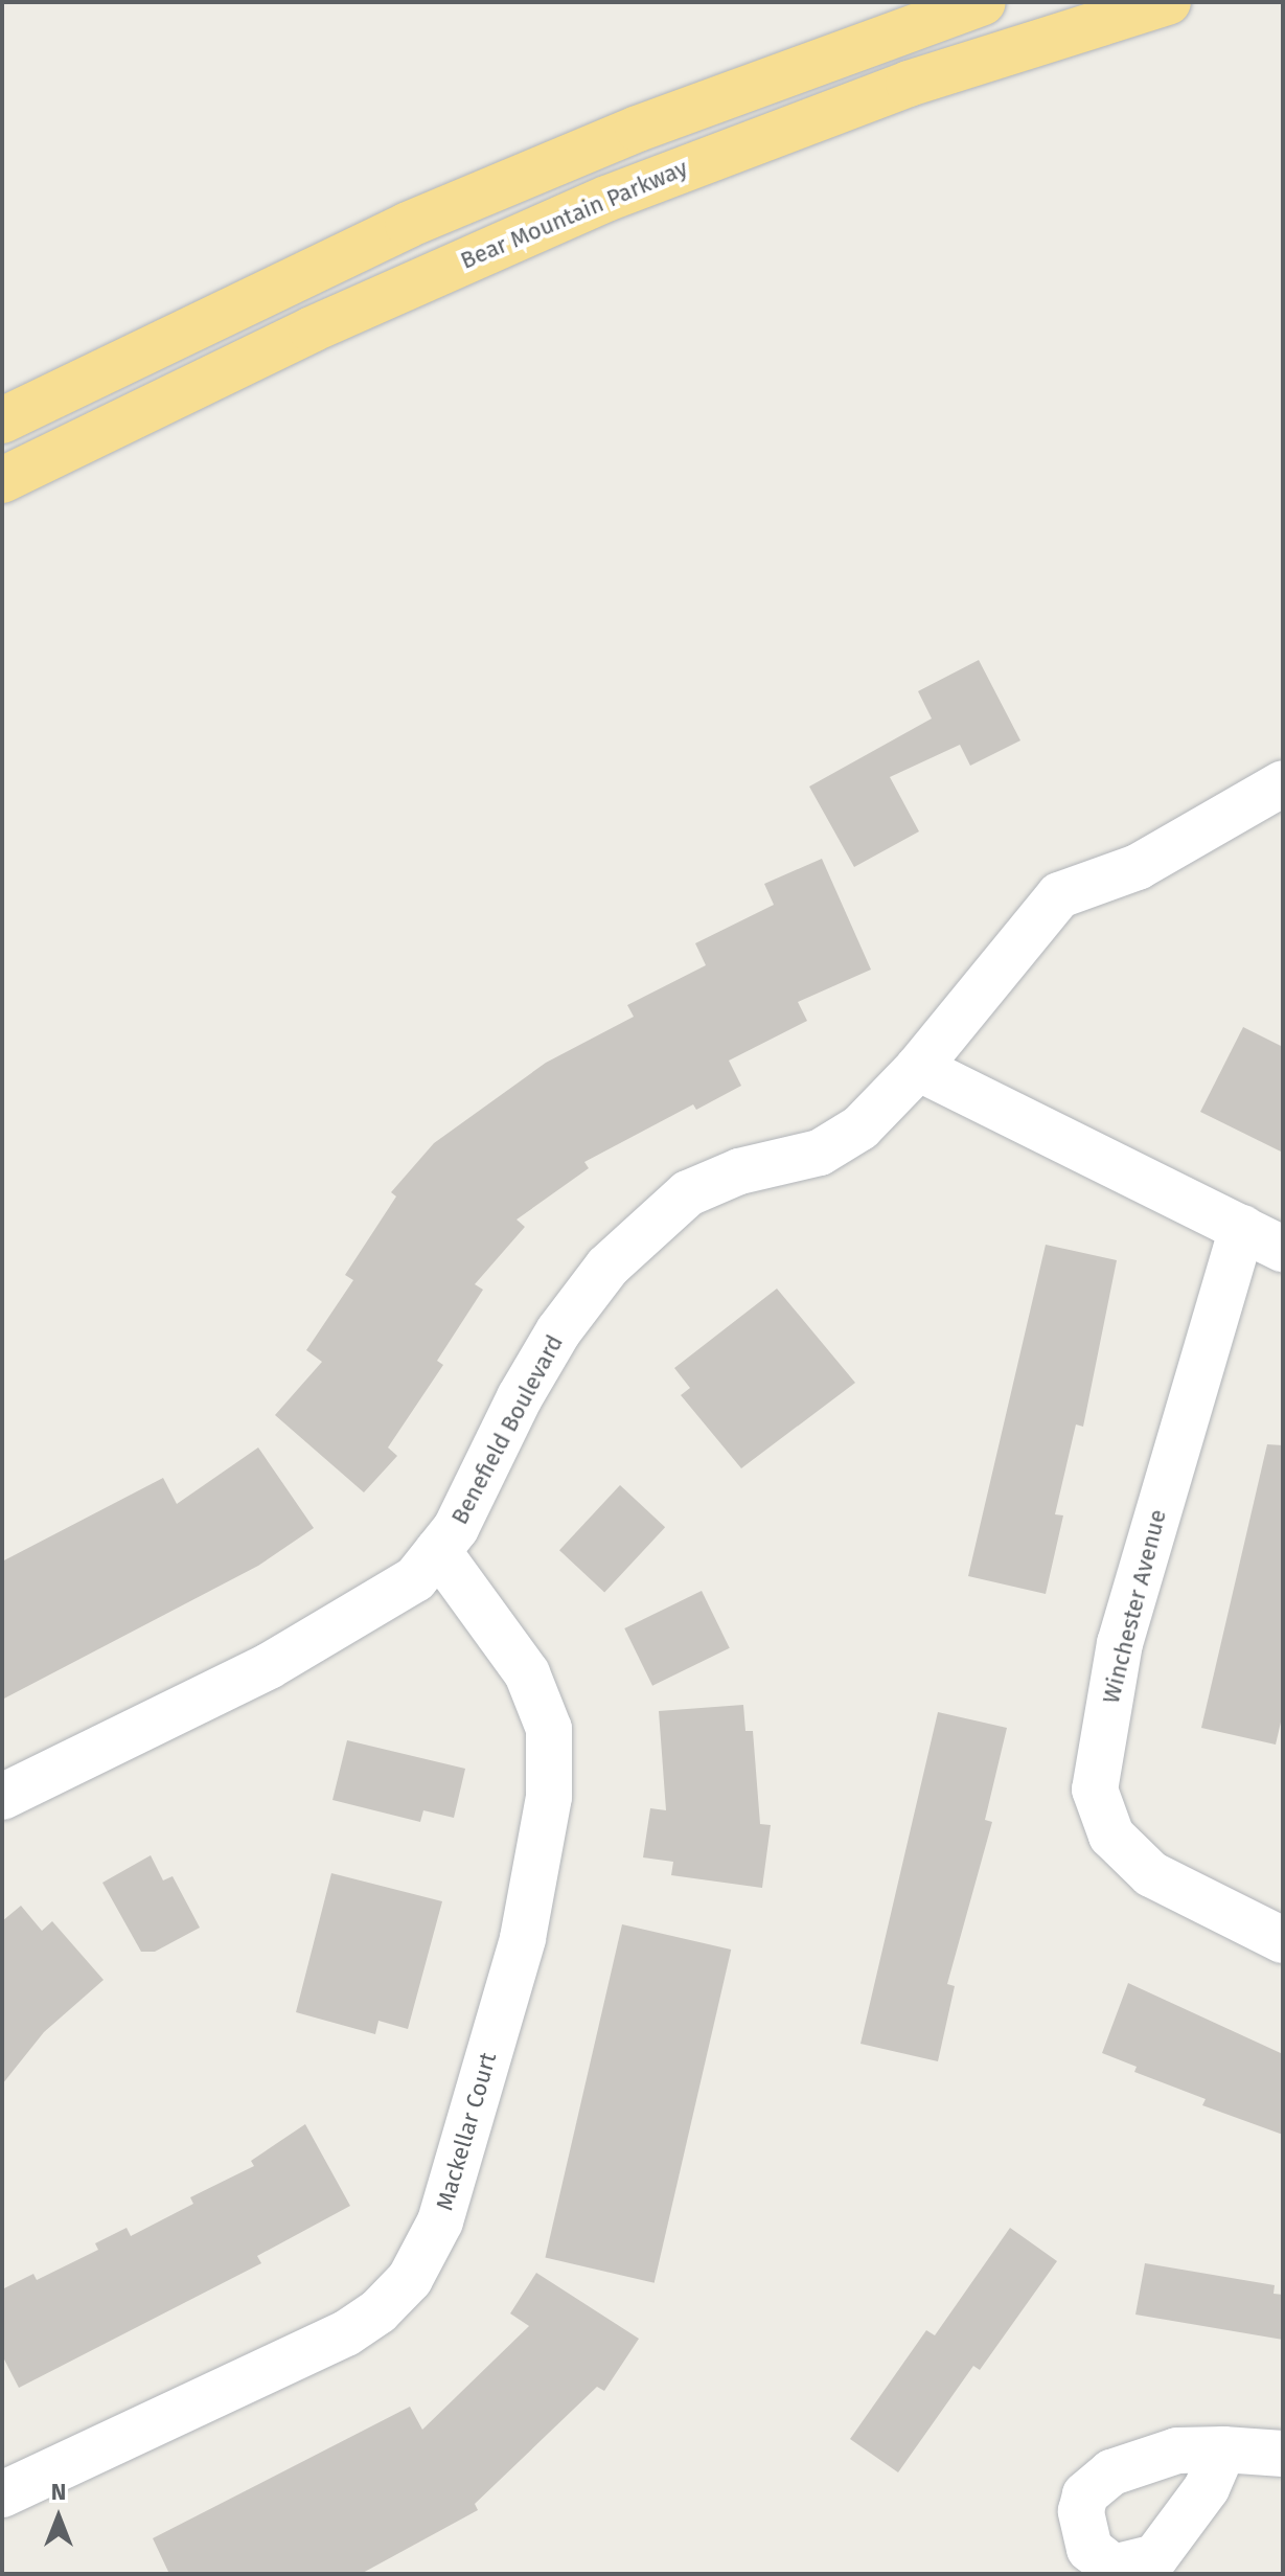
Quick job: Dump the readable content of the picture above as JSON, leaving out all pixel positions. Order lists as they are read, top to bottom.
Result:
{
  "streets": {
    "highway": ["Bear Mountain Parkway"],
    "street": ["Benefield Boulevard", "Winchester Avenue", "Mackellar Court"]
  },
  "crossings": [
    ["Benefield Boulevard", "Mackellar Court"]
  ],
  "north": "top"
}
